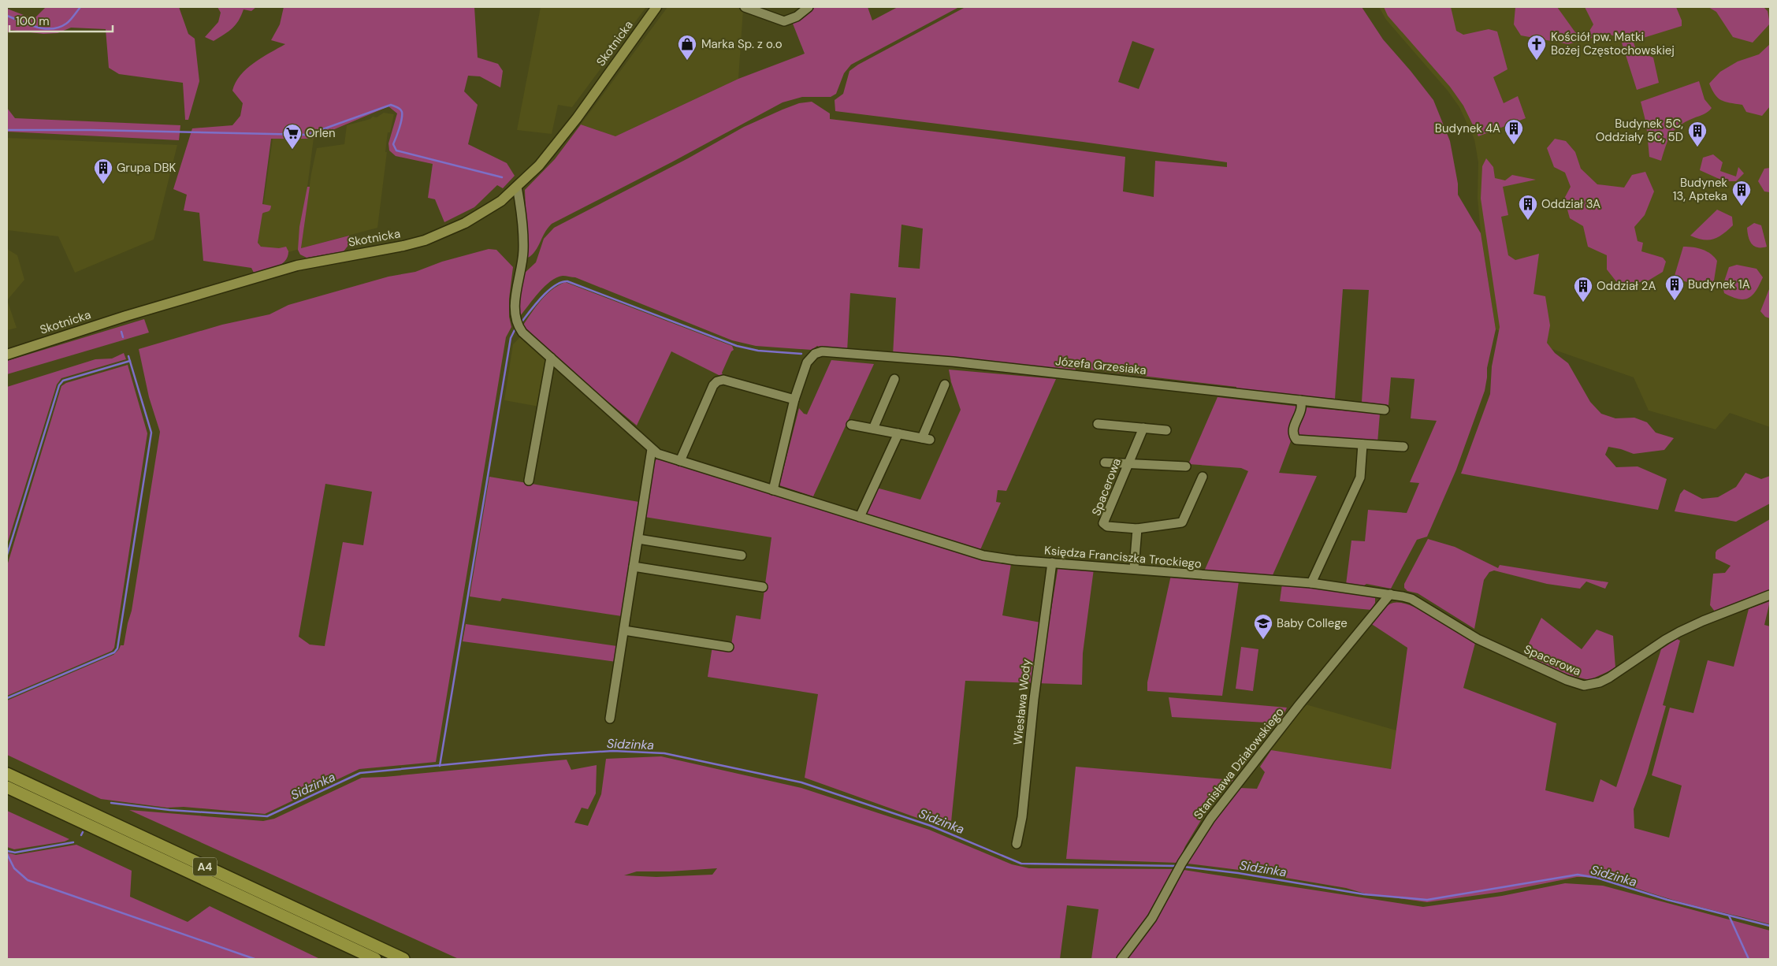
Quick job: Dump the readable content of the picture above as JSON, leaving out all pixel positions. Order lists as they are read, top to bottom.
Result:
{
  "streets": {
    "highway": ["A4"],
    "main road": ["Skotnicka"],
    "street": [
      "Józefa Grzesiaka",
      "Spacerowa",
      "Księdza Franciszka Trockiego",
      "Wiesława Wody",
      "Stanisława Działowskiego"
    ]
  },
  "crossings": [
    ["Skotnicka", "Księdza Franciszka Trockiego"],
    ["Spacerowa", "Księdza Franciszka Trockiego"],
    ["Spacerowa", "Stanisława Działowskiego"],
    ["Księdza Franciszka Trockiego", "Wiesława Wody"],
    ["Księdza Franciszka Trockiego", "Stanisława Działowskiego"]
  ],
  "water": ["Sidzinka"],
  "places": {
    "shop": ["Marka Sp. z o.o"],
    "church": ["Kościół pw. Matki Bożej Częstochowskiej"],
    "building": [
      "Budynek 4A",
      "Budynek 5C, Oddziały 5C, 5D",
      "Grupa DBK",
      "Budynek 13, Apteka",
      "Oddział 3A",
      "Budynek 1A",
      "Oddział 2A"
    ],
    "supermarket": ["Orlen"],
    "school or university": ["Baby College"]
  },
  "scale_bar": "100 m"
}
